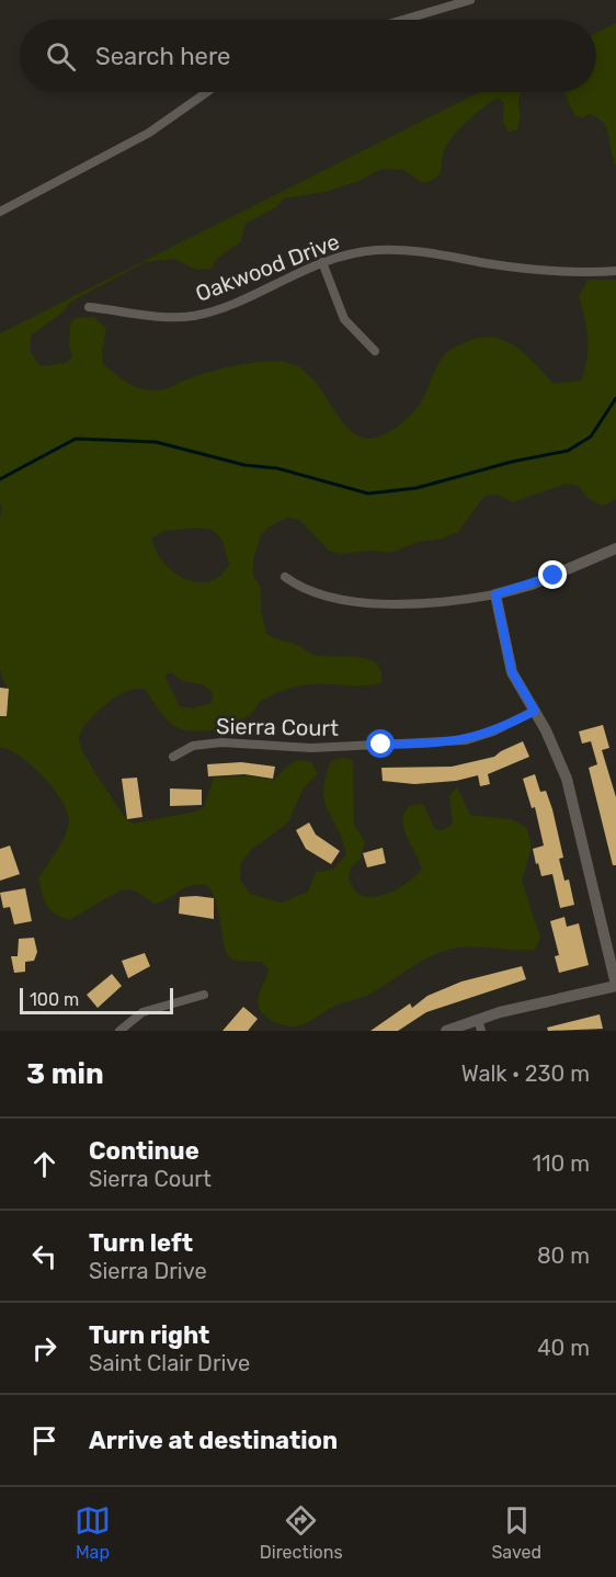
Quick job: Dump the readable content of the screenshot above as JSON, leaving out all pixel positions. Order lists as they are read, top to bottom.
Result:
{
  "streets": {
    "street": ["Oakwood Drive", "Sierra Court"]
  },
  "scale_bar": "100 m",
  "page": {
    "search": "Search here",
    "scale": "100 m",
    "heading": ["3 min", "Walk · 230 m"],
    "list": [
      ["Continue", "Sierra Court", "110 m"],
      ["Turn left", "Sierra Drive", "80 m"],
      ["Turn right", "Saint Clair Drive", "40 m"],
      "Arrive at destination"
    ],
    "nav": ["Map", "Directions", "Saved"]
  }
}
